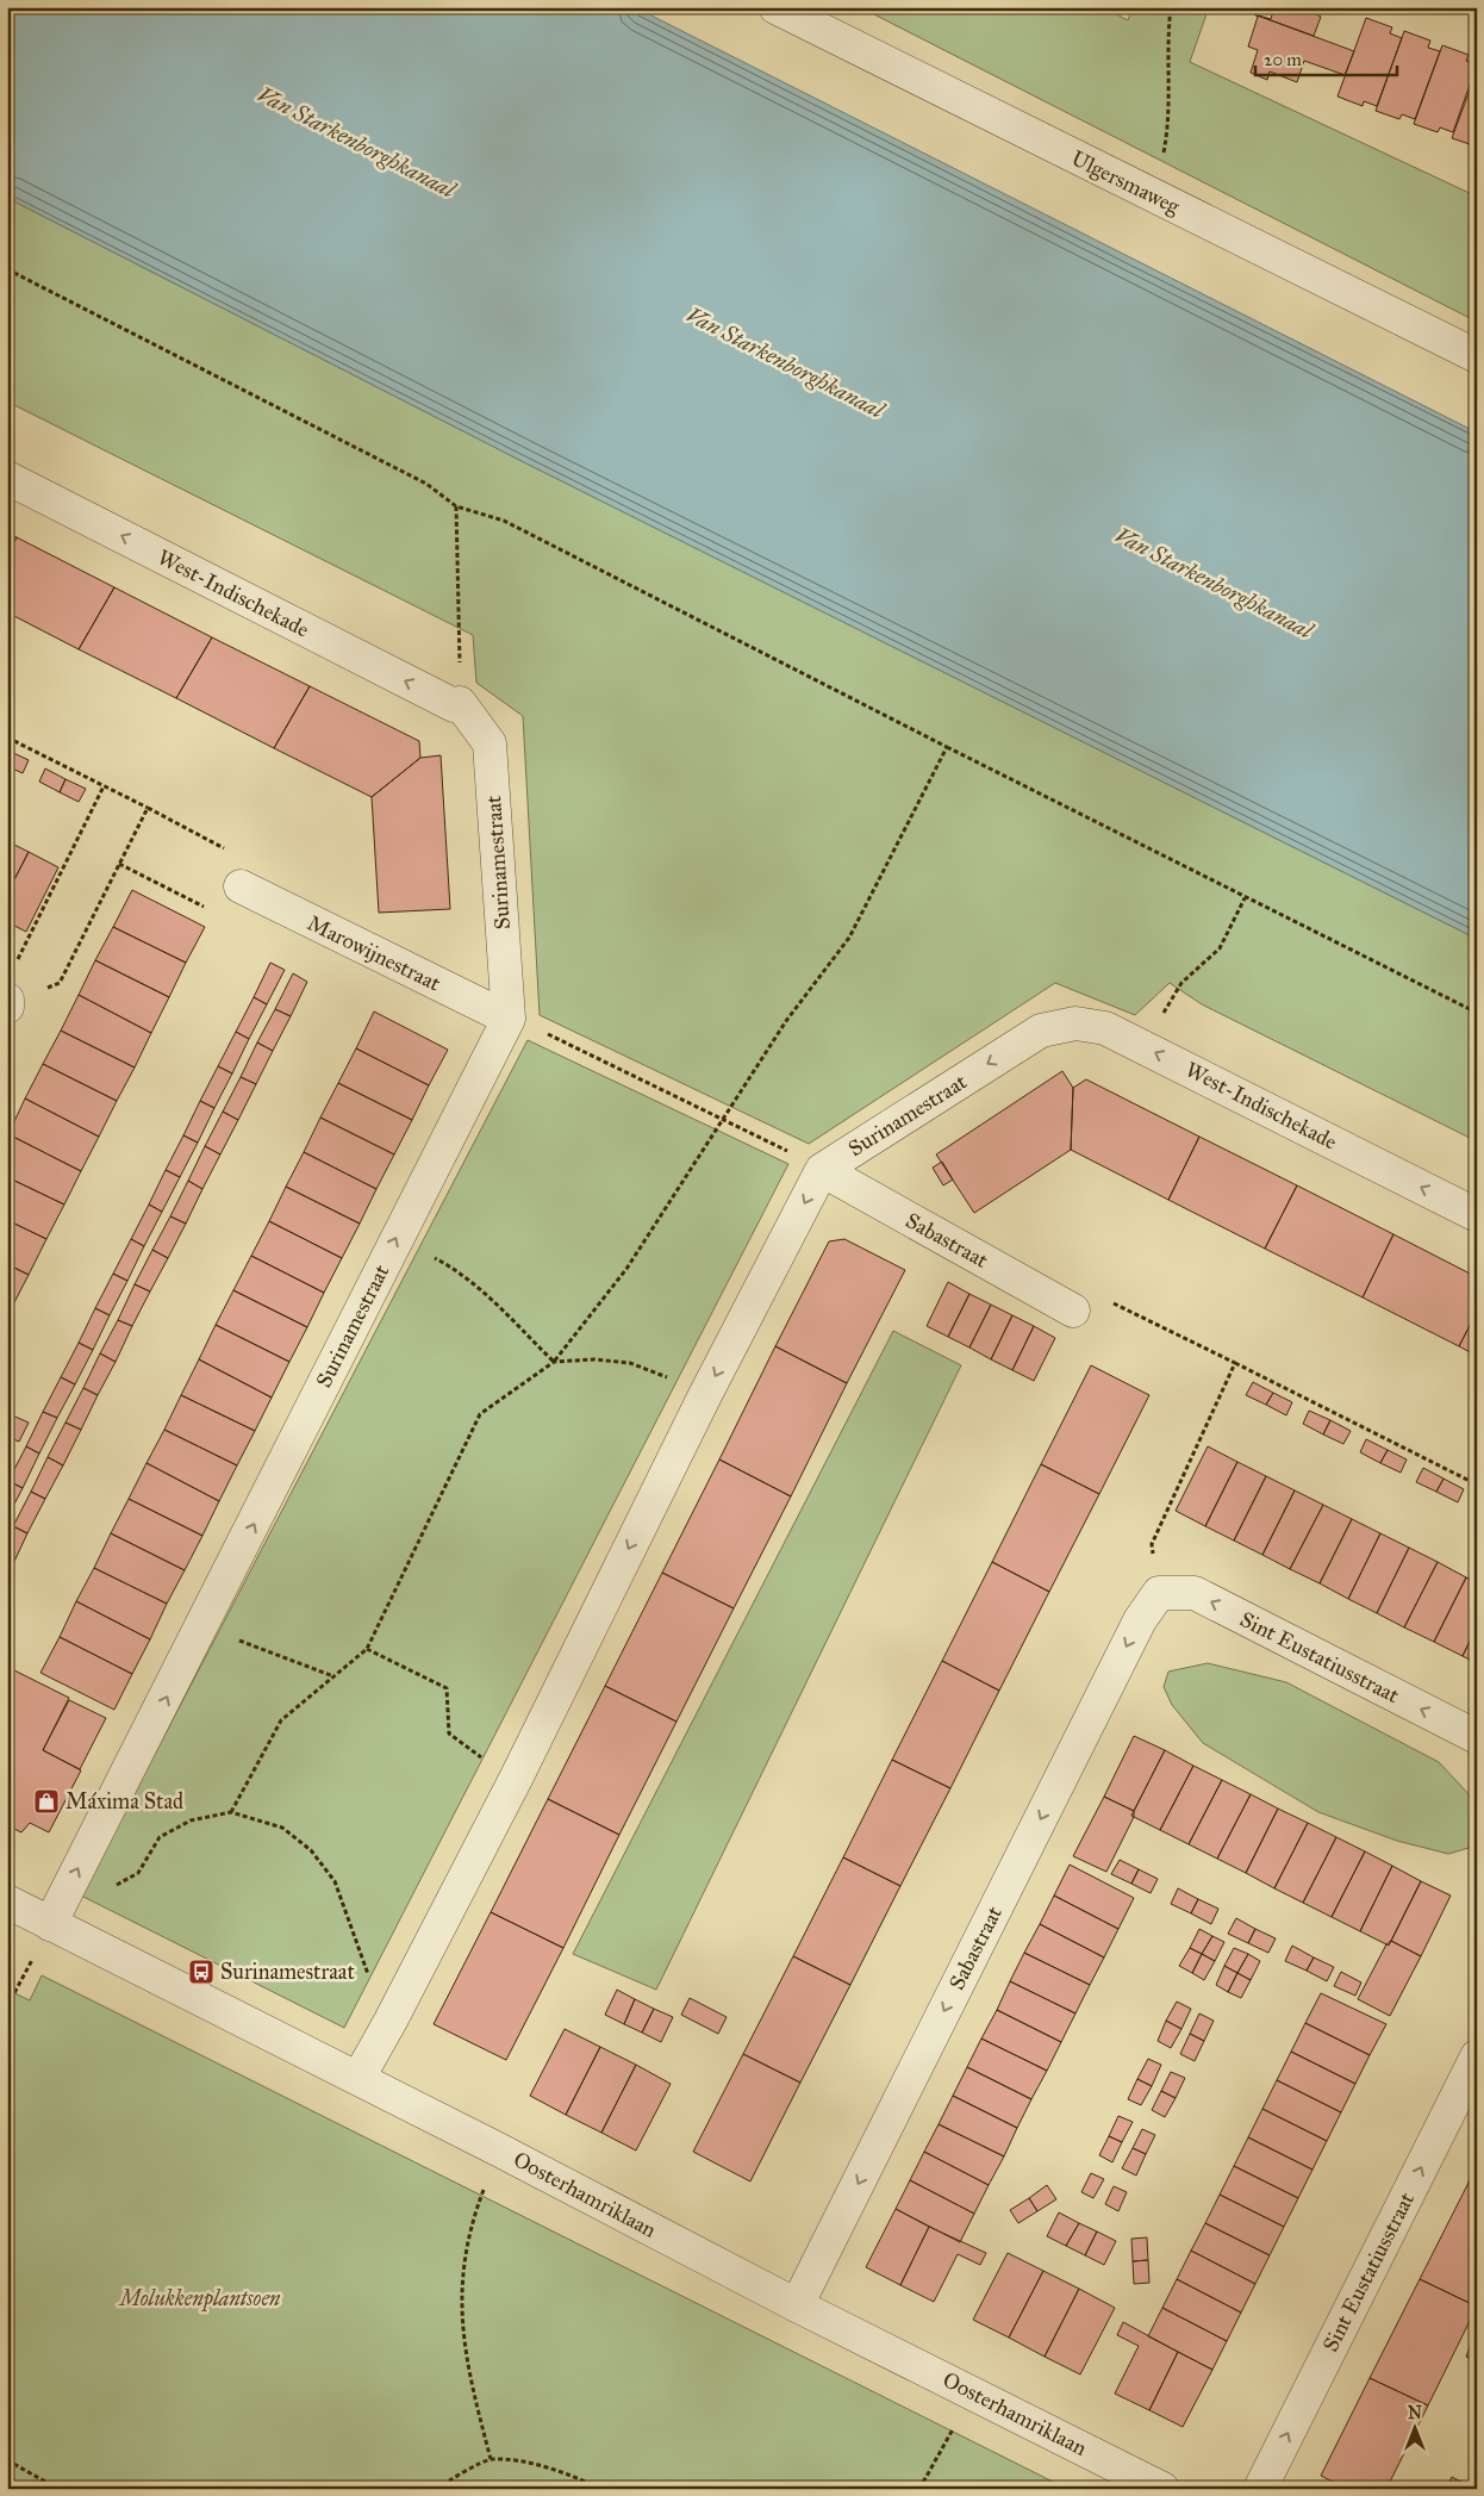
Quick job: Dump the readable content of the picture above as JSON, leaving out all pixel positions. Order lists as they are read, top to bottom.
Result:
{
  "streets": {
    "street": [
      "Ulgersmaweg",
      "West-Indischekade",
      "Surinamestraat",
      "Marowijnestraat",
      "Sabastraat",
      "Sint Eustatiusstraat",
      "Oosterhamriklaan"
    ]
  },
  "crossings": [
    ["West-Indischekade", "Surinamestraat"],
    ["Surinamestraat", "Marowijnestraat"],
    ["Surinamestraat", "Sabastraat"],
    ["Surinamestraat", "Oosterhamriklaan"],
    ["Sabastraat", "Sint Eustatiusstraat"],
    ["Sabastraat", "Oosterhamriklaan"]
  ],
  "one_way": ["West-Indischekade", "Sabastraat"],
  "water": ["Van Starkenborghkanaal"],
  "parks": ["Molukkenplantsoen"],
  "places": {
    "shop": ["Máxima Stad"],
    "bus stop": ["Surinamestraat"]
  },
  "scale_bar": "20 m",
  "north": "top"
}
